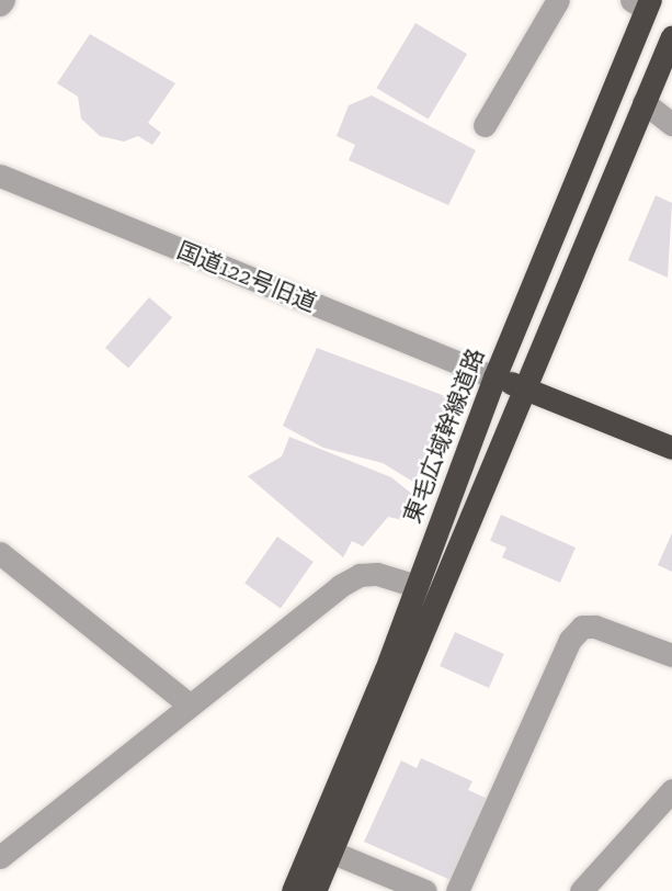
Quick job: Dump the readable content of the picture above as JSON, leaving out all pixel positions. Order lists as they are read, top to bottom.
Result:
{
  "streets": {
    "highway": ["東毛広域幹線道路"],
    "street": ["国道122号旧道"]
  },
  "crossings": [
    ["国道122号旧道", "東毛広域幹線道路"]
  ]
}
